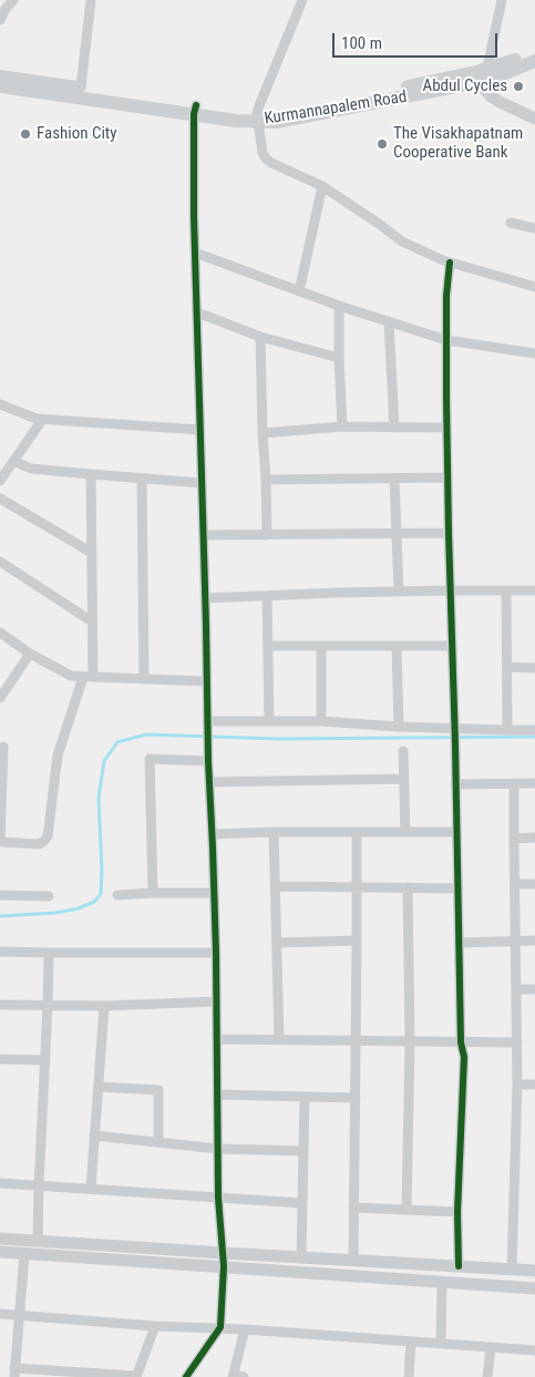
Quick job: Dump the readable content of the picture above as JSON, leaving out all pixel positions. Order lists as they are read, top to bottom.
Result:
{
  "streets": {
    "main road": ["Kurmannapalem Road"]
  },
  "places": ["Abdul Cycles", "Fashion City", "The Visakhapatnam Cooperative Bank"],
  "scale_bar": "100 m"
}
